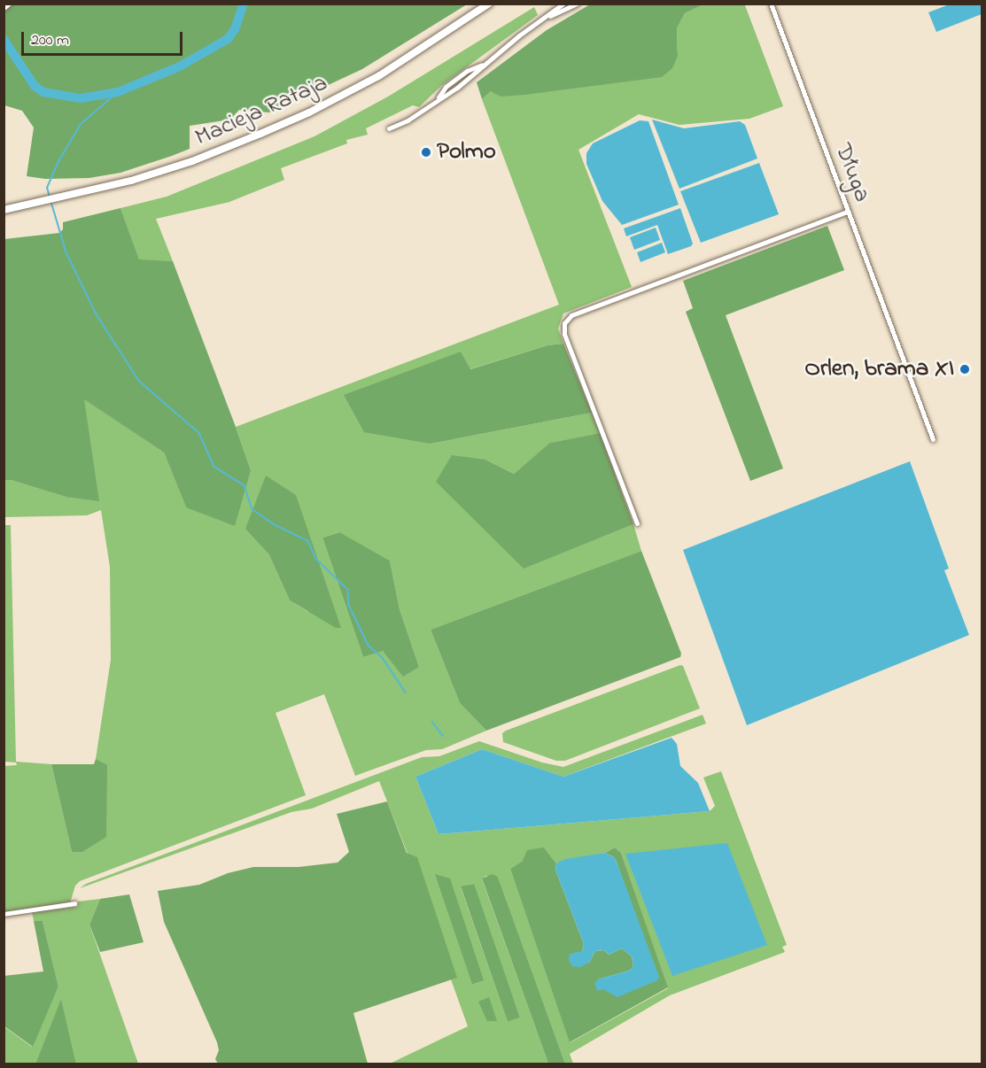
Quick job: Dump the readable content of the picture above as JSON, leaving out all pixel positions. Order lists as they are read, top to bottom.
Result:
{
  "streets": {
    "main road": ["Macieja Rataja"],
    "street": ["Długa"]
  },
  "places": ["Polmo", "Orlen, brama XI"],
  "scale_bar": "200 m"
}
